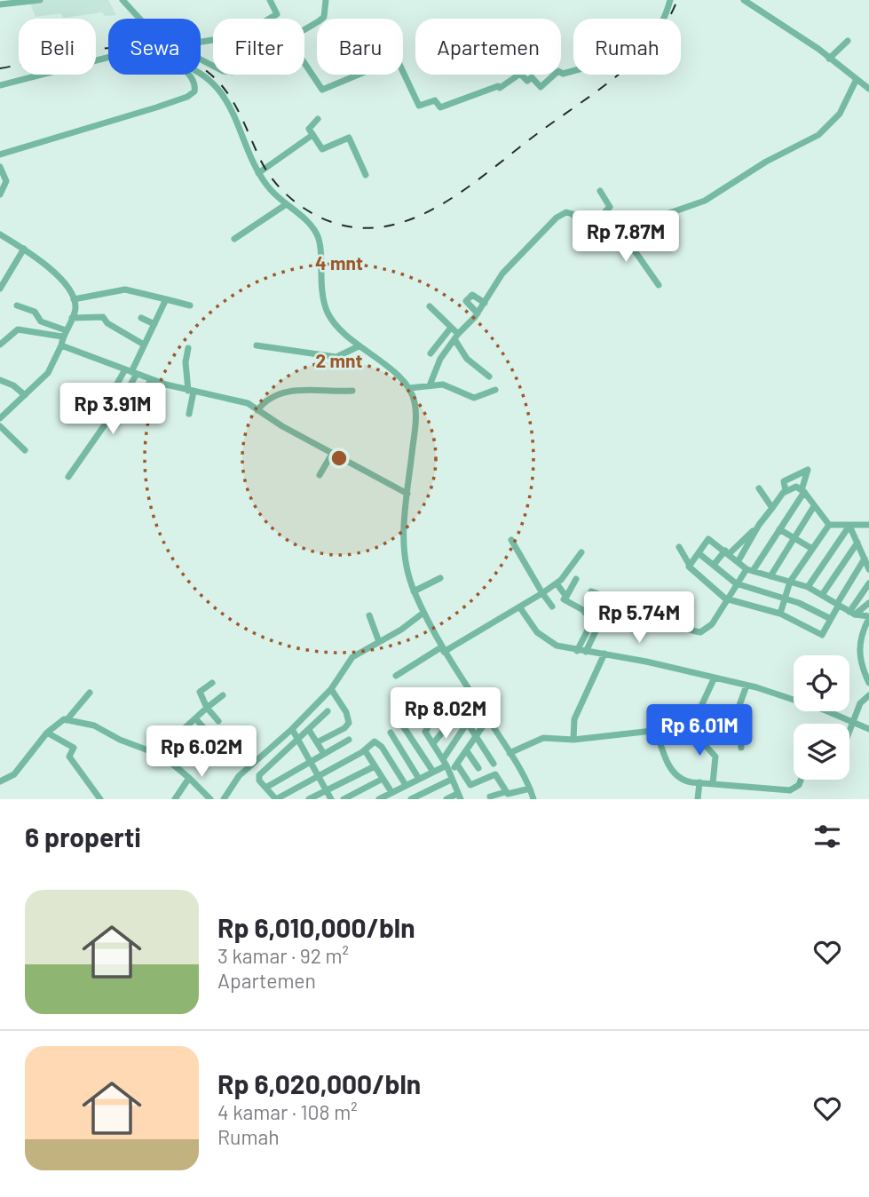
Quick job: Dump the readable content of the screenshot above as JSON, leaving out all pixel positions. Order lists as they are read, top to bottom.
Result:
{
  "page": {
    "chip": [
      "Beli",
      "Sewa",
      "Filter",
      "Baru",
      "Apartemen",
      "Rumah"
    ],
    "price": [
      "Rp 7.87M",
      "Rp 3.91M",
      "Rp 5.74M",
      "Rp 8.02M",
      "Rp 6.01M",
      "Rp 6.02M"
    ],
    "heading": "6 properti",
    "list": [
      {
        "name": "Rp 6,010,000/bln",
        "note": "3 kamar · 92 m² · Apartemen"
      },
      {
        "name": "Rp 6,020,000/bln",
        "note": "4 kamar · 108 m² · Rumah"
      }
    ]
  },
  "rings": ["4 mnt", "2 mnt"]
}
